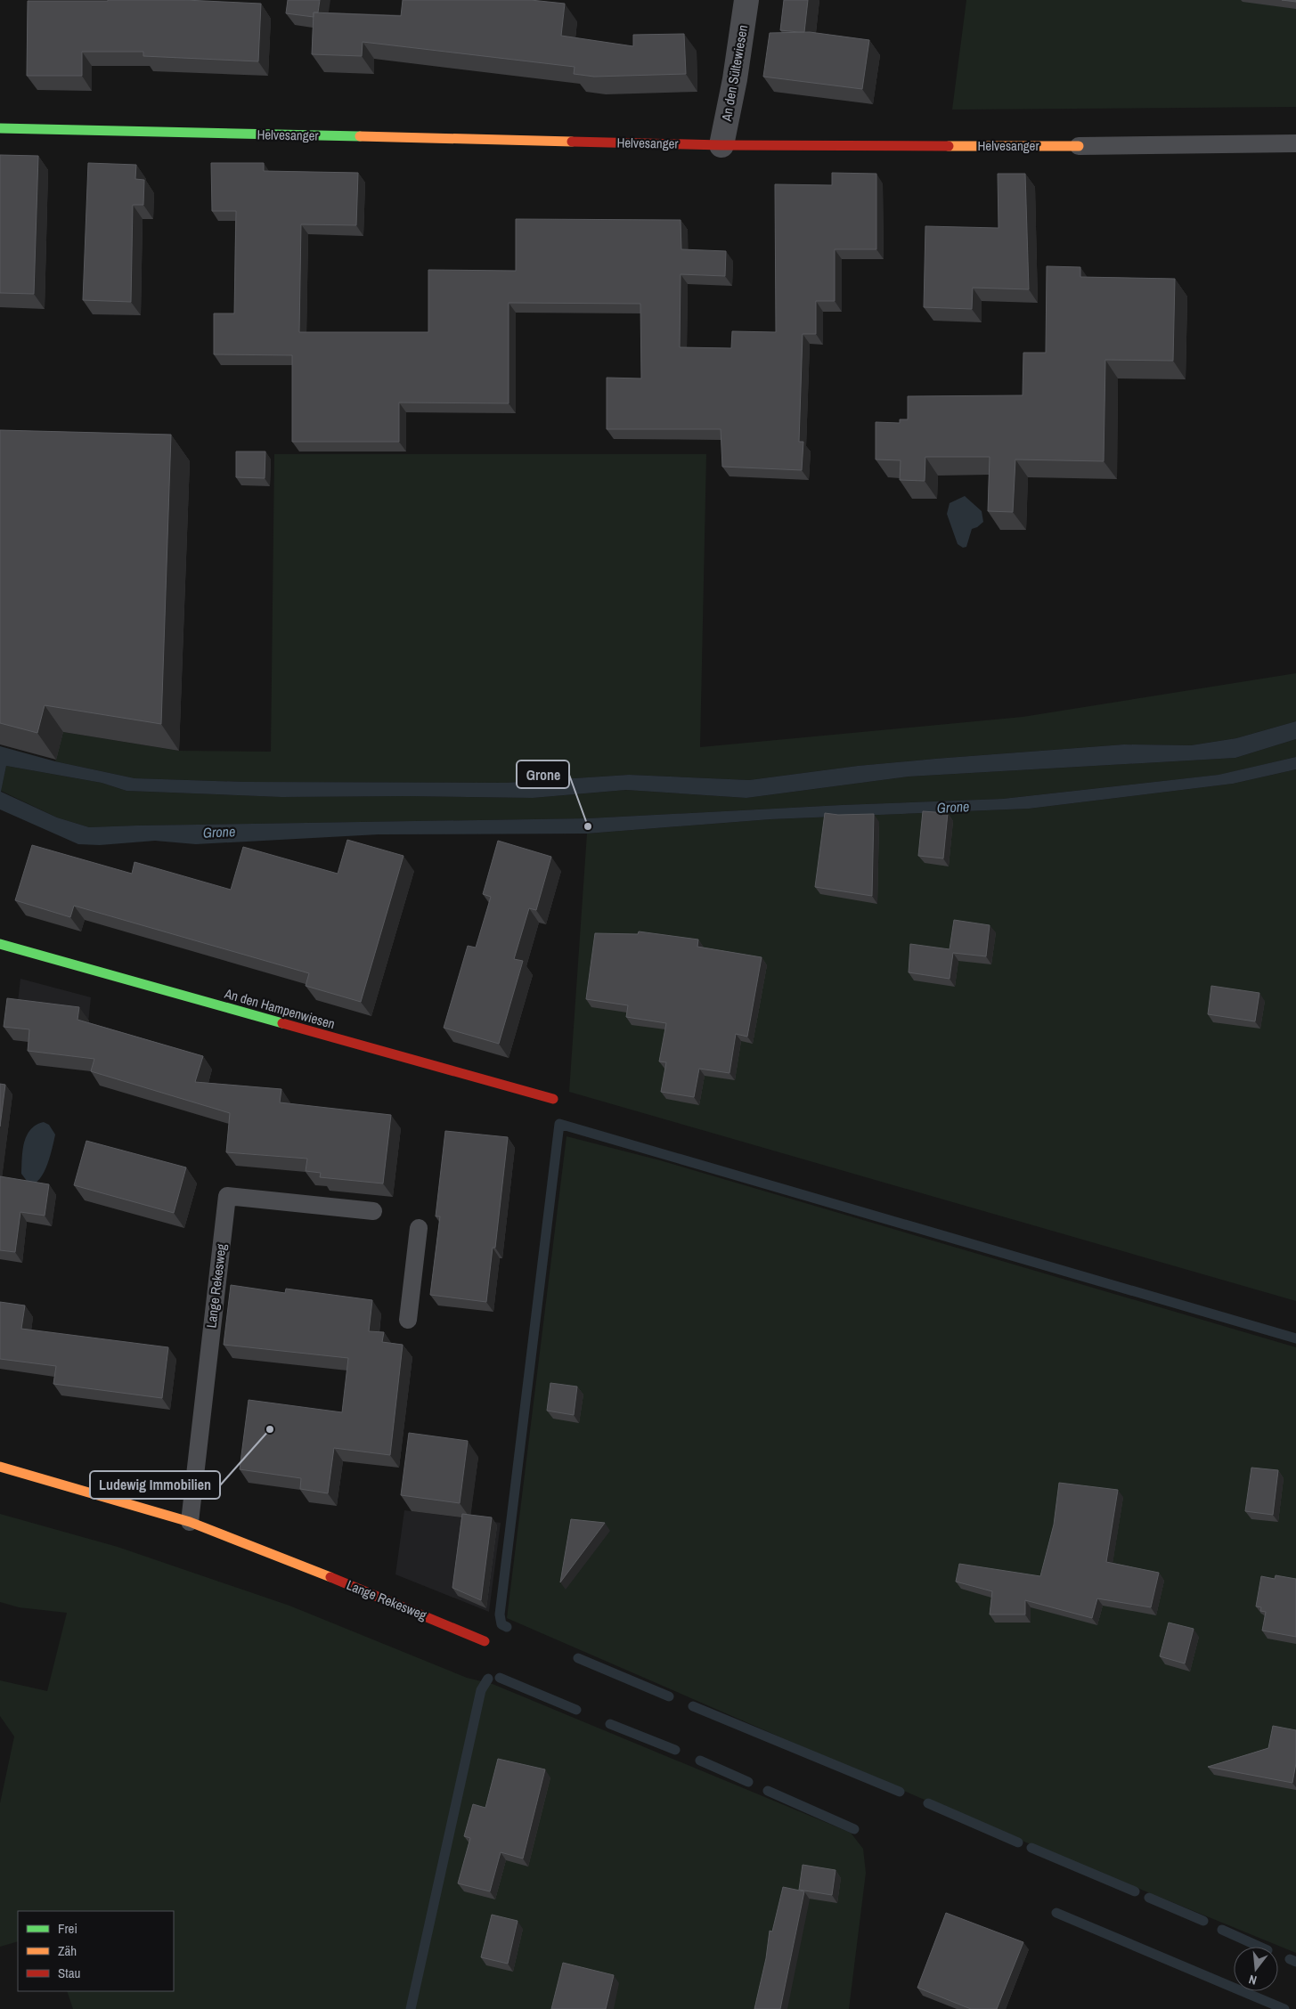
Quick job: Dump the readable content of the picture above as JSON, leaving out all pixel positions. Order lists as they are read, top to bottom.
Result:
{
  "streets": {
    "street": [
      "An den Sültewiesen",
      "Helvesanger",
      "An den Hampenwiesen",
      "Lange Rekesweg"
    ]
  },
  "crossings": [
    ["An den Sültewiesen", "Helvesanger"]
  ],
  "water": ["Grone"],
  "places": ["Grone", "Ludewig Immobilien"],
  "legend": ["Frei", "Zäh", "Stau"],
  "north": "bottom"
}
